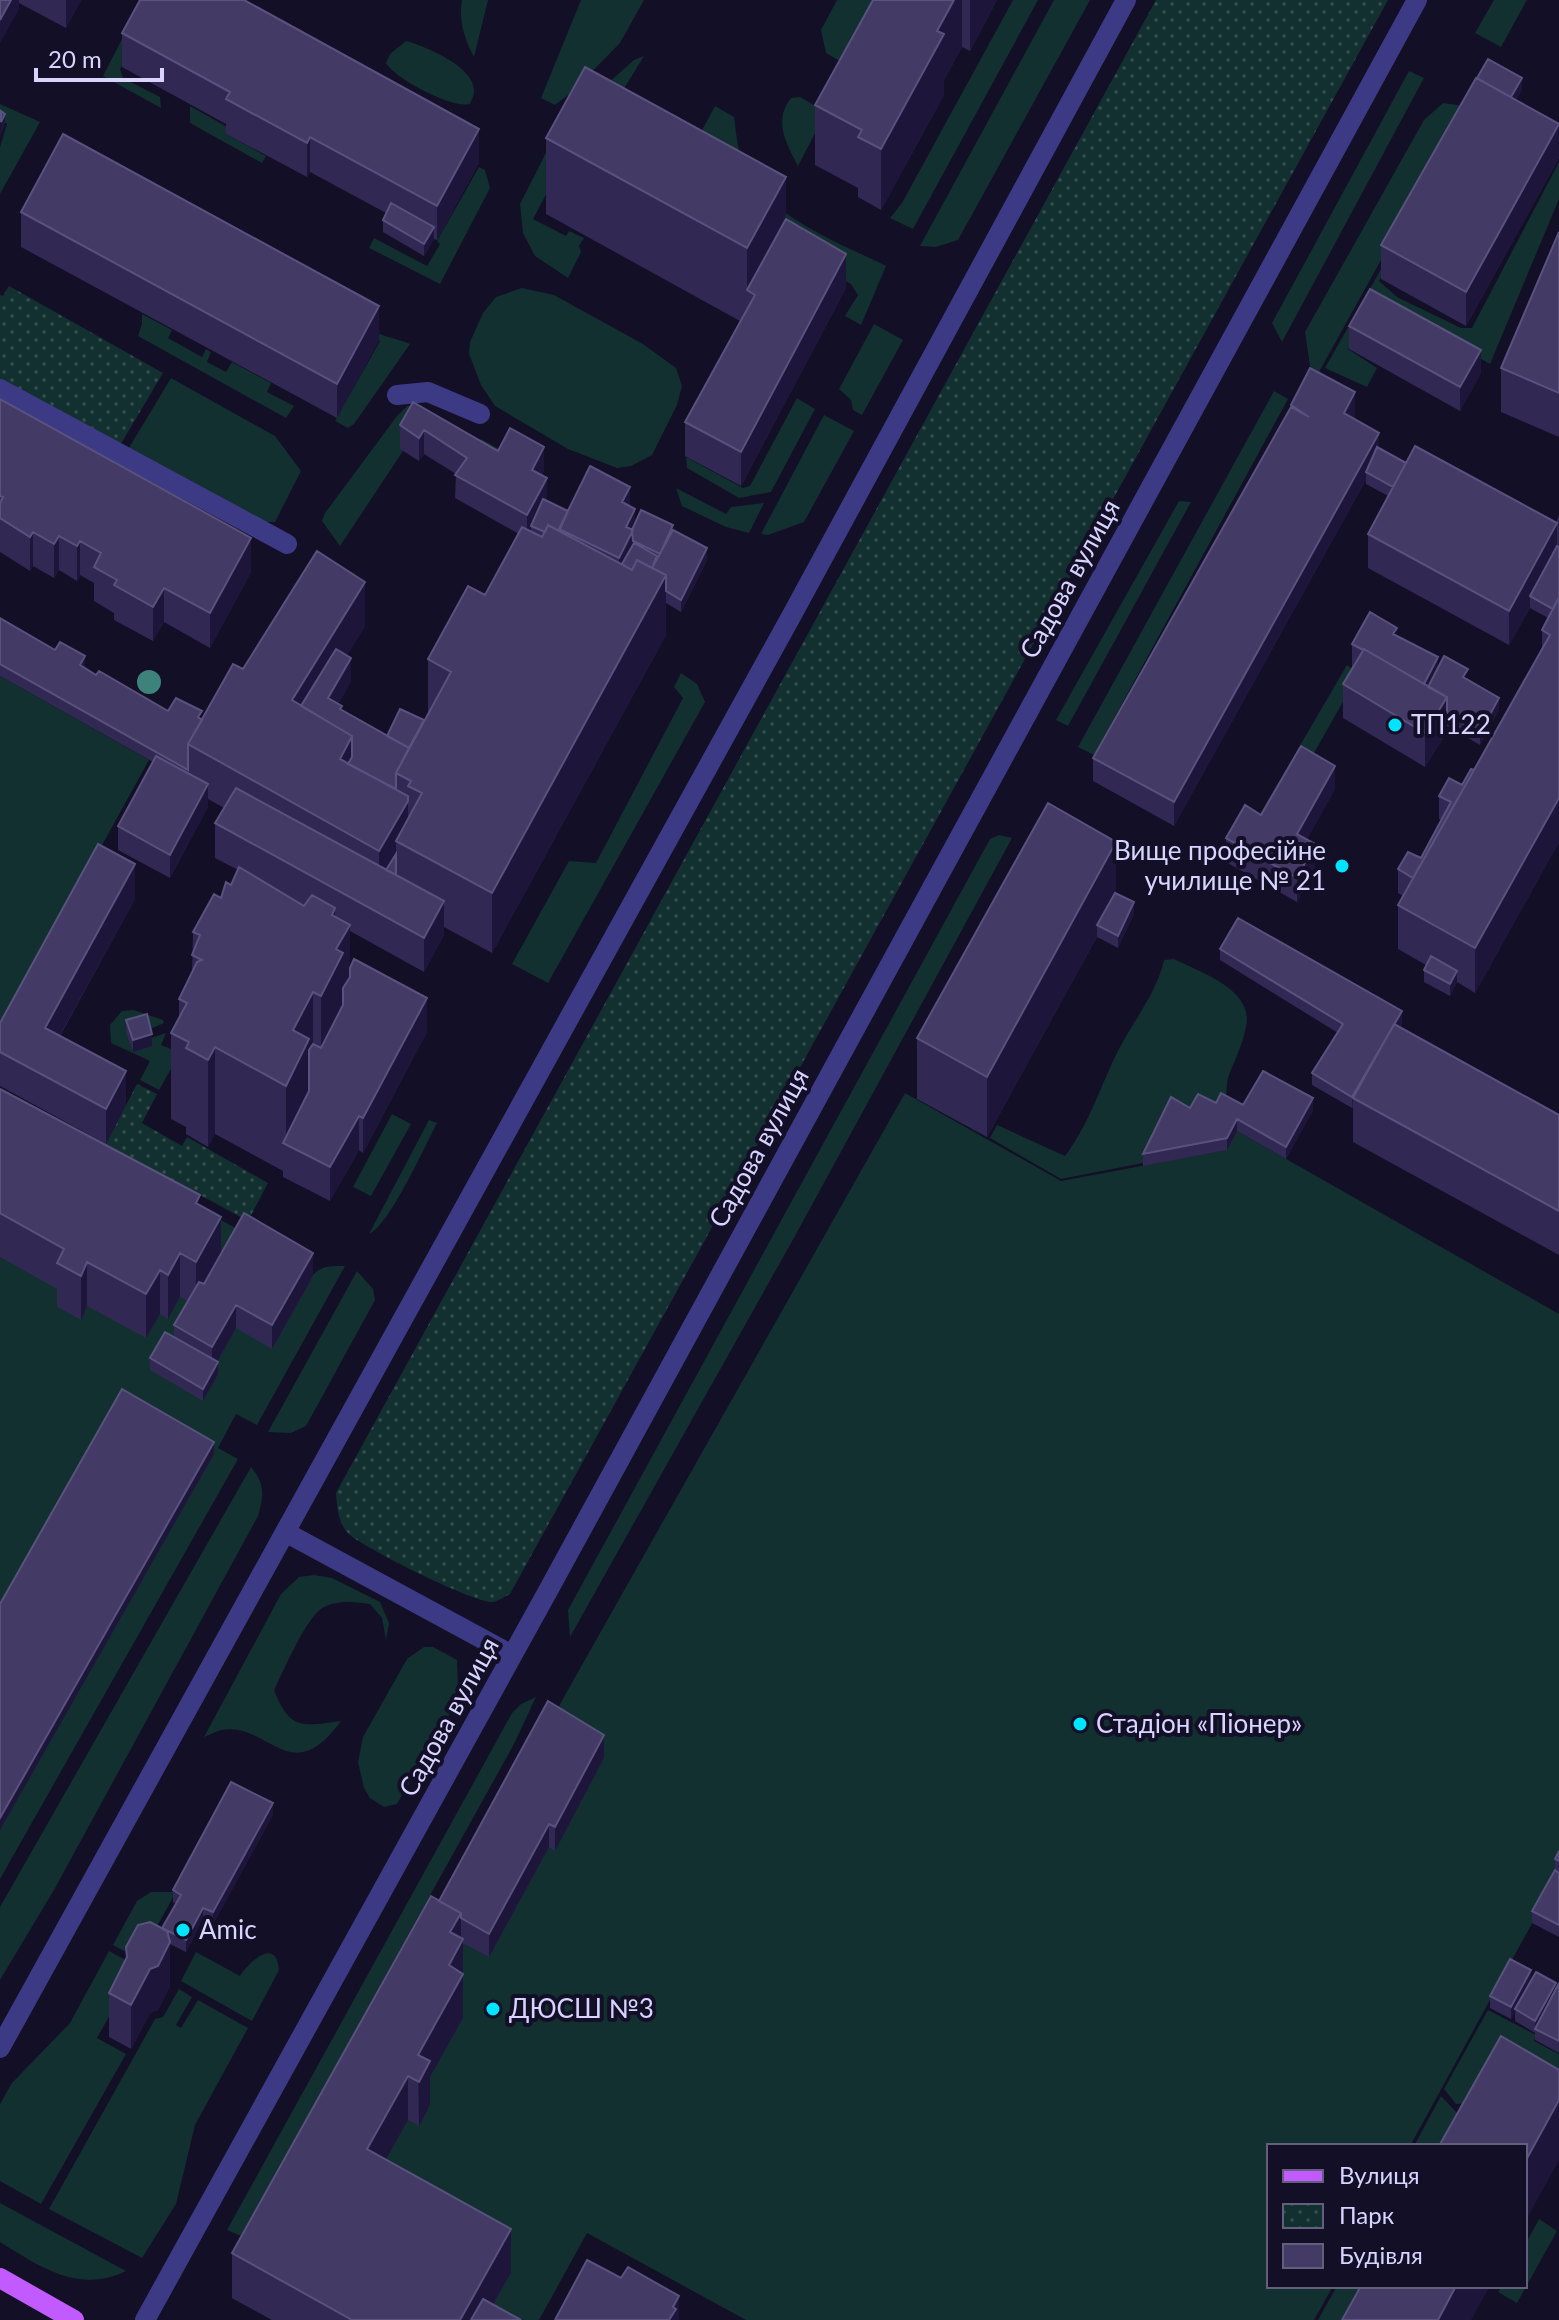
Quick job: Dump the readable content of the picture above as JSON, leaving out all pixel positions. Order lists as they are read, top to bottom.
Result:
{
  "streets": {
    "street": ["Садова вулиця"]
  },
  "places": [
    "ТП122",
    "Вище професійне училище № 21",
    "Стадіон «Піонер»",
    "Amic",
    "ДЮСШ №3"
  ],
  "legend": ["Вулиця", "Парк", "Будівля"],
  "scale_bar": "20 m"
}
